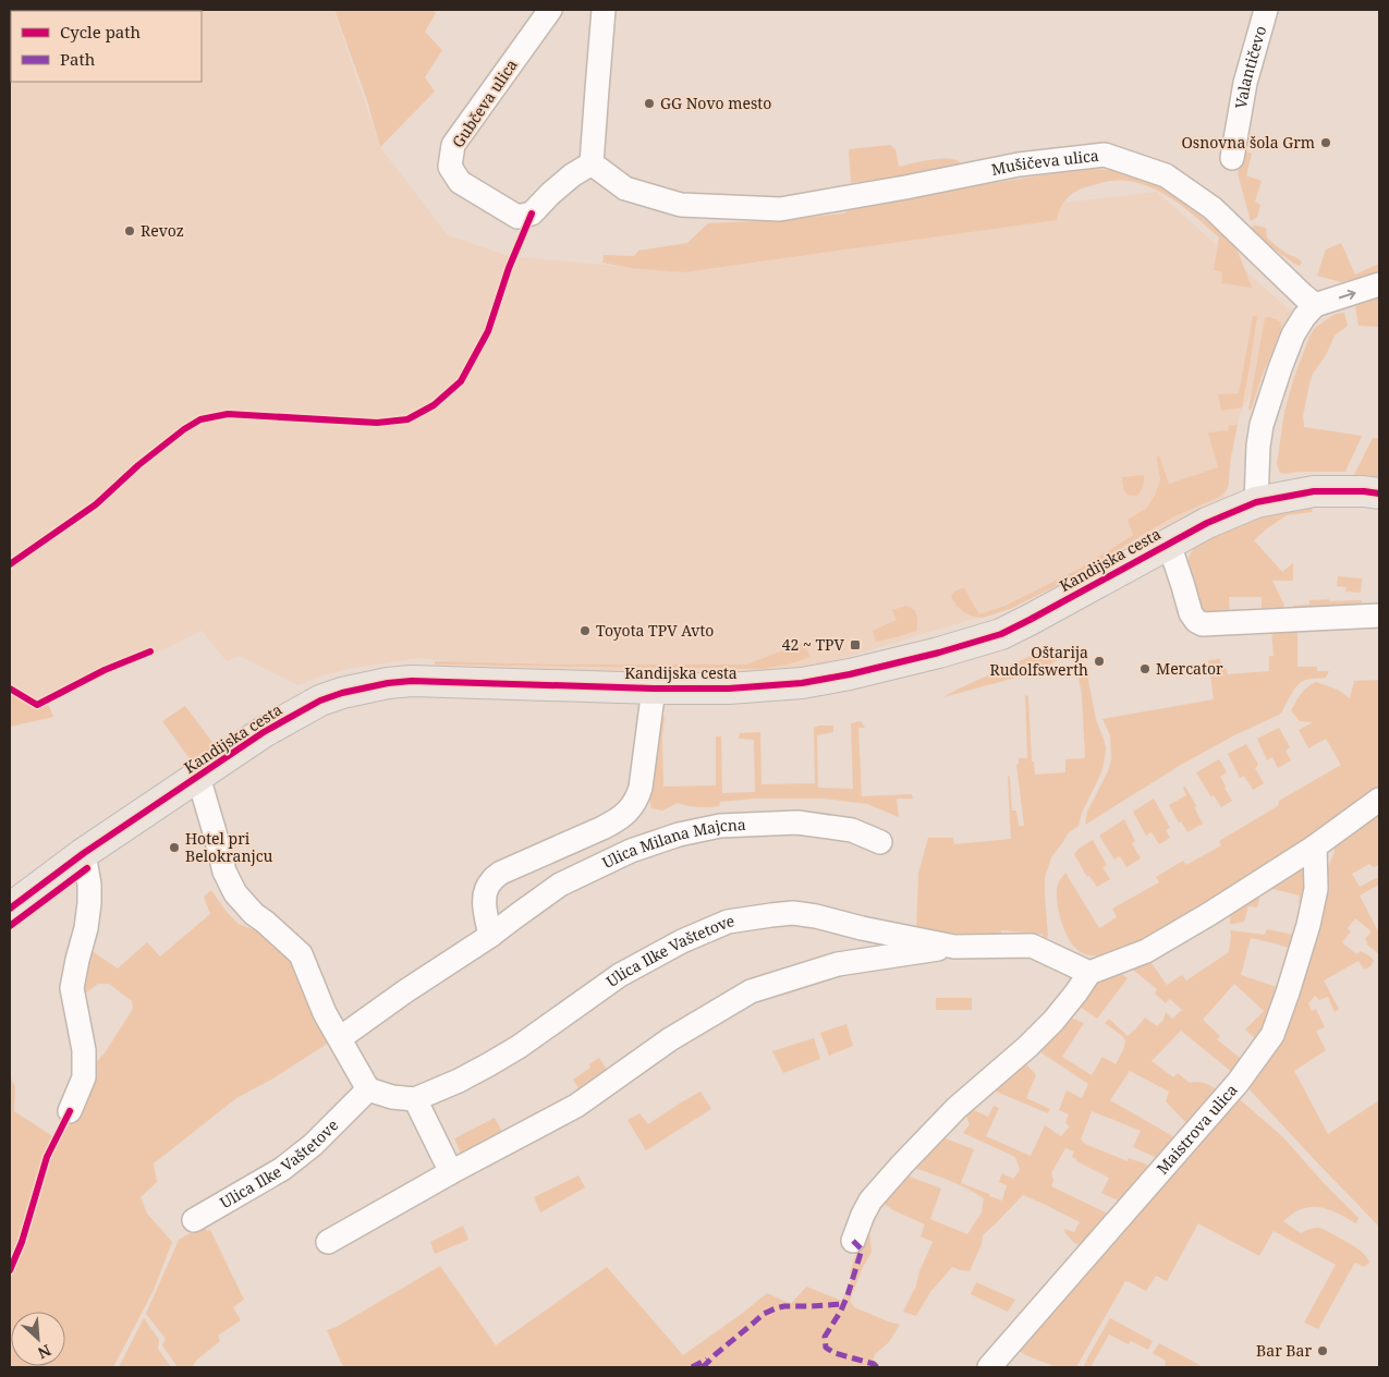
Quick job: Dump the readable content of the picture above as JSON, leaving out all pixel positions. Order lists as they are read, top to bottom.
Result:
{
  "streets": {
    "main road": ["Kandijska cesta"],
    "street": [
      "Valantičevo",
      "Gubčeva ulica",
      "Mušičeva ulica",
      "Ulica Milana Majcna",
      "Ulica Ilke Vaštetove",
      "Maistrova ulica"
    ]
  },
  "crossings": [
    ["Gubčeva ulica", "Mušičeva ulica"]
  ],
  "places": {
    "other": [
      "GG Novo mesto",
      "Osnovna šola Grm",
      "Revoz",
      "Toyota TPV Avto",
      "Oštarija Rudolfswerth",
      "Mercator",
      "Hotel pri Belokranjcu",
      "Bar Bar"
    ],
    "transit": ["42 ~ TPV"]
  },
  "legend": ["Cycle path", "Path"],
  "north": "bottom right"
}
